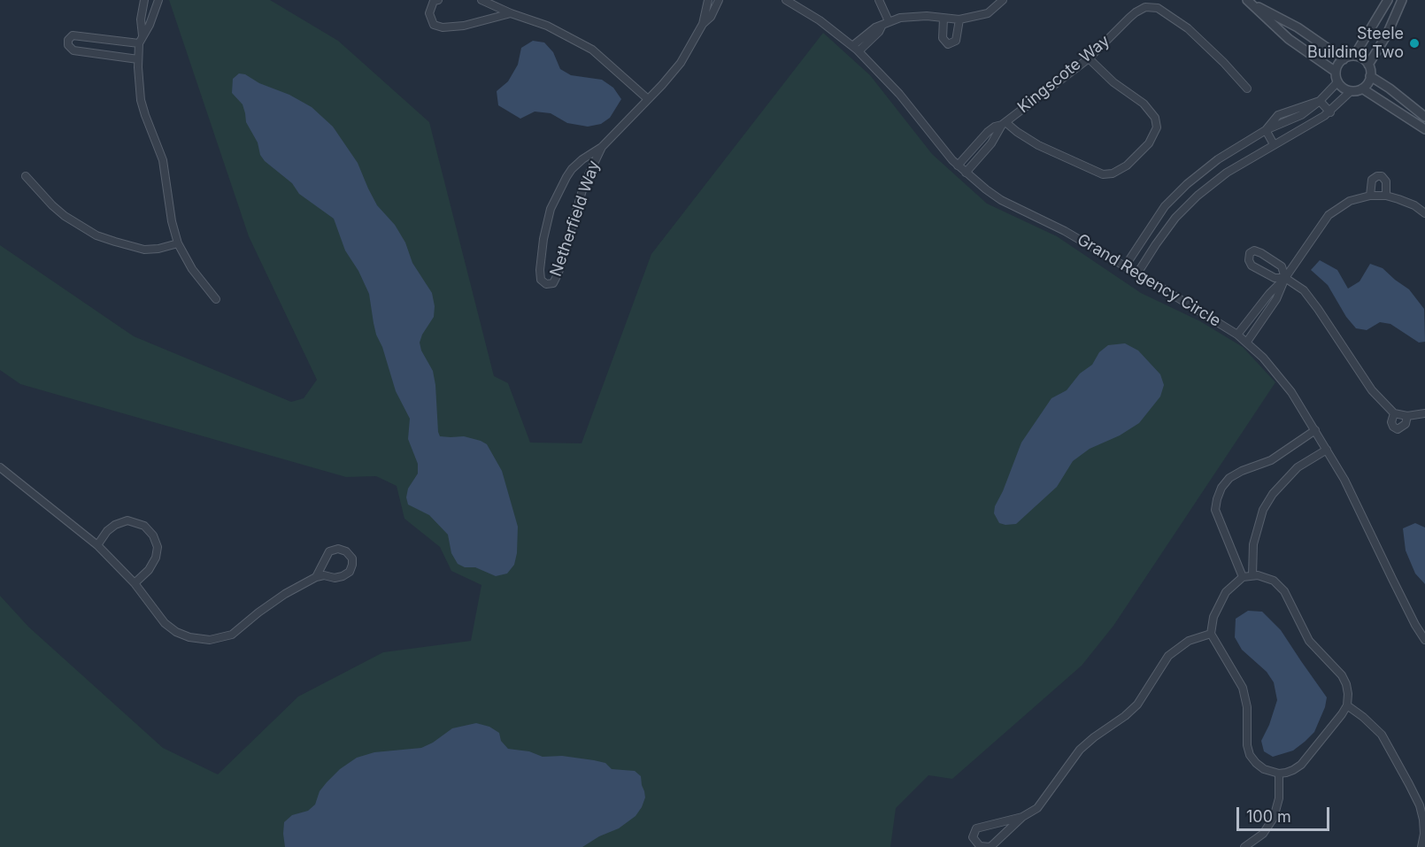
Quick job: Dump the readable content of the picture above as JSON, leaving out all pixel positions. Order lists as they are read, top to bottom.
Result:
{
  "streets": {
    "street": ["Kingscote Way", "Netherfield Way", "Grand Regency Circle"]
  },
  "crossings": [
    ["Kingscote Way", "Grand Regency Circle"]
  ],
  "places": ["Steele Building Two"],
  "scale_bar": "100 m"
}
